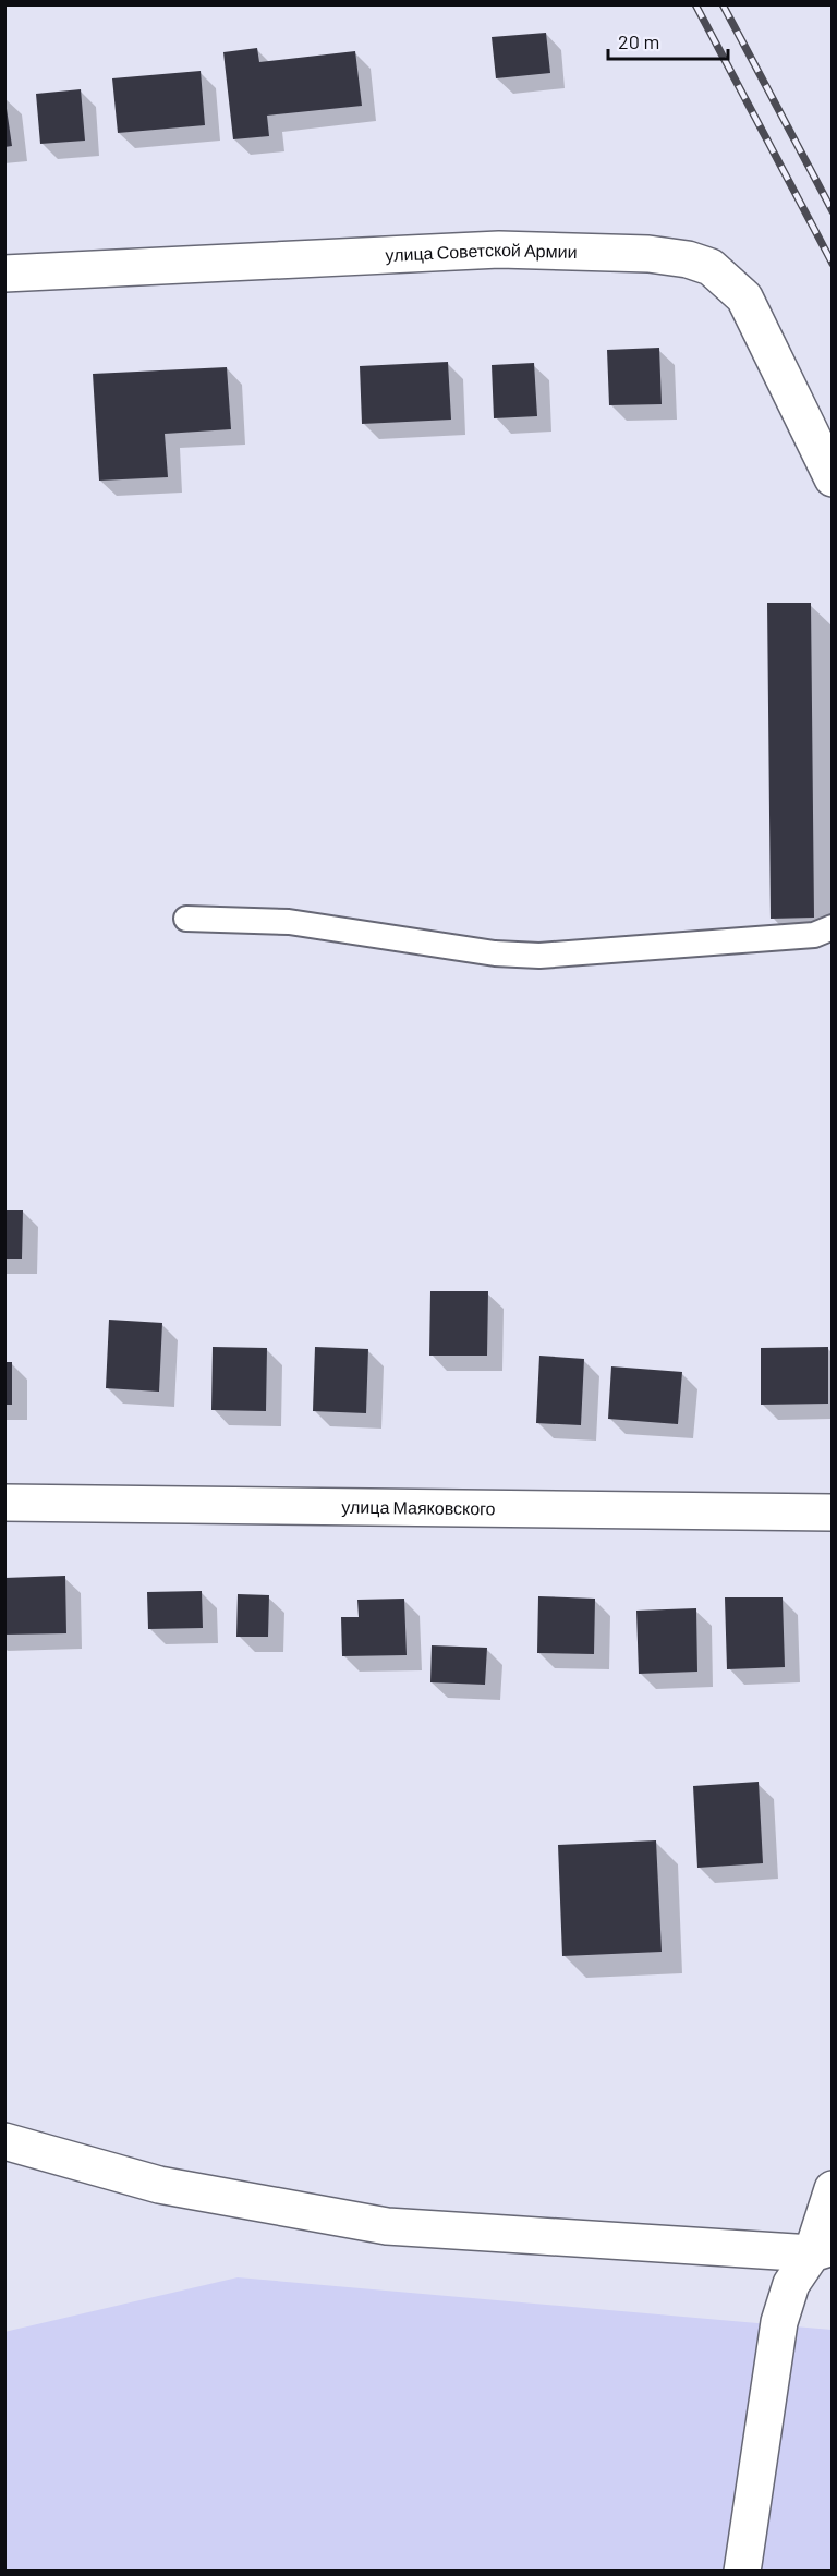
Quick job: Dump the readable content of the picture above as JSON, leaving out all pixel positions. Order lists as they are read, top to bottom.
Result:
{
  "streets": {
    "street": ["улица Советской Армии", "улица Маяковского"]
  },
  "scale_bar": "20 m"
}
